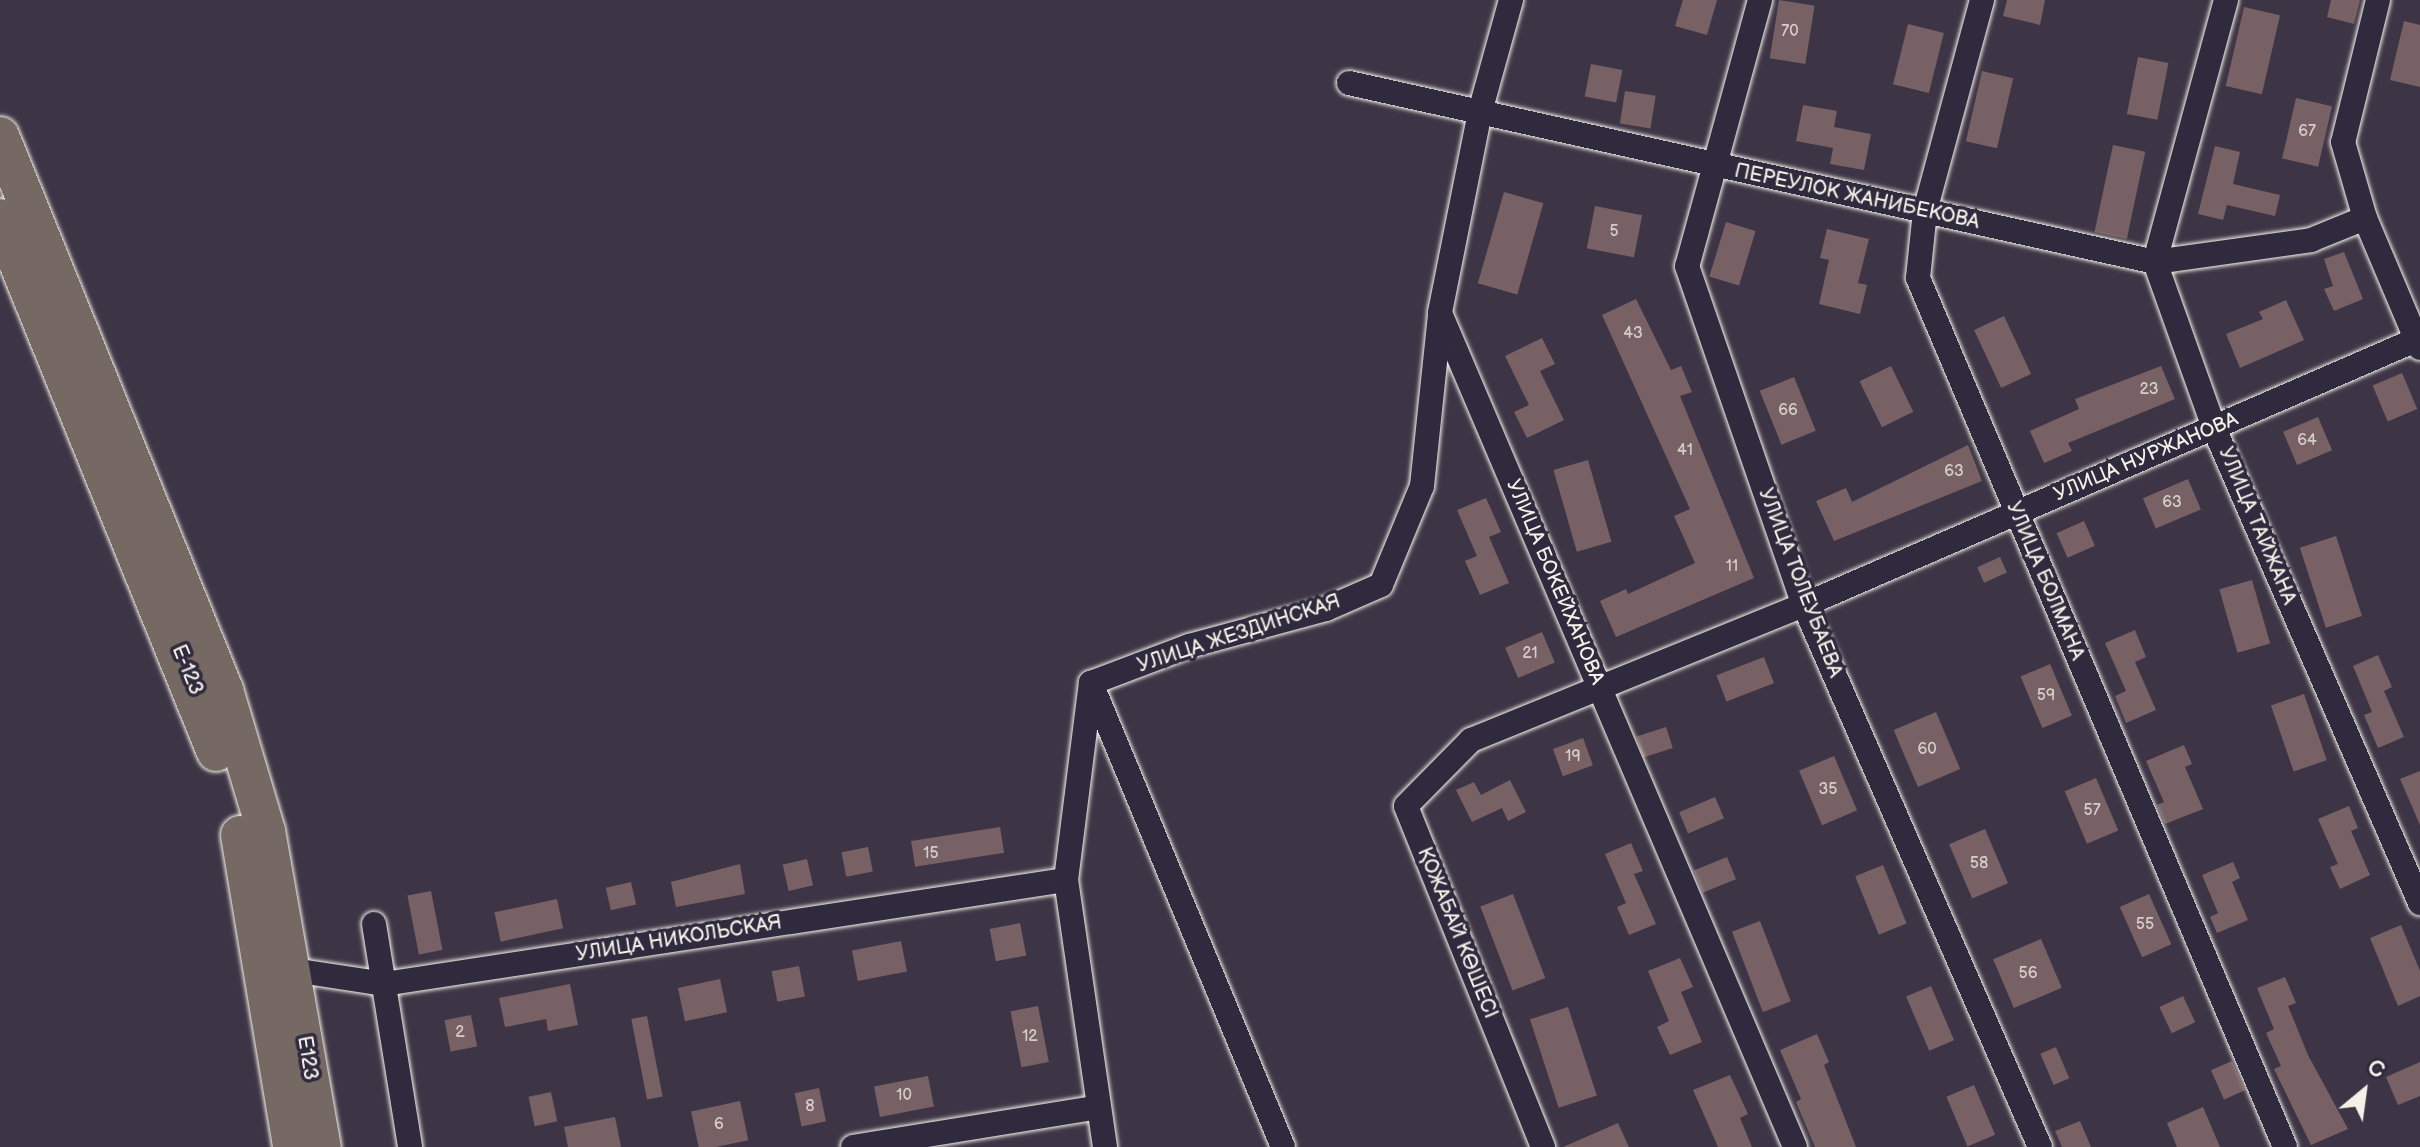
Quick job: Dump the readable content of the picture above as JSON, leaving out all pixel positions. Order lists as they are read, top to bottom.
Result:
{
  "streets": {
    "main road": ["Е-123", "Е123"],
    "street": [
      "ПЕРЕУЛОК ЖАНИБЕКОВА",
      "УЛИЦА НУРЖАНОВА",
      "УЛИЦА ТАЙЖАНА",
      "УЛИЦА БОЛМАНА",
      "УЛИЦА БОКЕЙХАНОВА",
      "УЛИЦА ТОЛЕУБАЕВА",
      "УЛИЦА ЖЕЗДИНСКАЯ",
      "ҚОЖАБАЙ КӨШЕСІ",
      "УЛИЦА НИКОЛЬСКАЯ"
    ]
  },
  "crossings": [
    ["ПЕРЕУЛОК ЖАНИБЕКОВА", "УЛИЦА ТАЙЖАНА"],
    ["ПЕРЕУЛОК ЖАНИБЕКОВА", "УЛИЦА БОЛМАНА"],
    ["ПЕРЕУЛОК ЖАНИБЕКОВА", "УЛИЦА ТОЛЕУБАЕВА"],
    ["УЛИЦА НУРЖАНОВА", "УЛИЦА ТАЙЖАНА"],
    ["УЛИЦА НУРЖАНОВА", "УЛИЦА БОЛМАНА"],
    ["УЛИЦА НУРЖАНОВА", "УЛИЦА БОКЕЙХАНОВА"],
    ["УЛИЦА НУРЖАНОВА", "УЛИЦА ТОЛЕУБАЕВА"],
    ["УЛИЦА НУРЖАНОВА", "ҚОЖАБАЙ КӨШЕСІ"],
    ["УЛИЦА БОКЕЙХАНОВА", "УЛИЦА ЖЕЗДИНСКАЯ"],
    ["Е-123", "УЛИЦА НИКОЛЬСКАЯ"],
    ["Е-123", "Е123"],
    ["УЛИЦА НИКОЛЬСКАЯ", "Е123"]
  ],
  "house_numbers": [
    "70",
    "67",
    "5",
    "43",
    "23",
    "66",
    "64",
    "41",
    "63",
    "63",
    "11",
    "21",
    "59",
    "60",
    "19",
    "35",
    "57",
    "15",
    "58",
    "55",
    "56",
    "2",
    "12",
    "10",
    "8",
    "6"
  ],
  "north": "top right"
}
